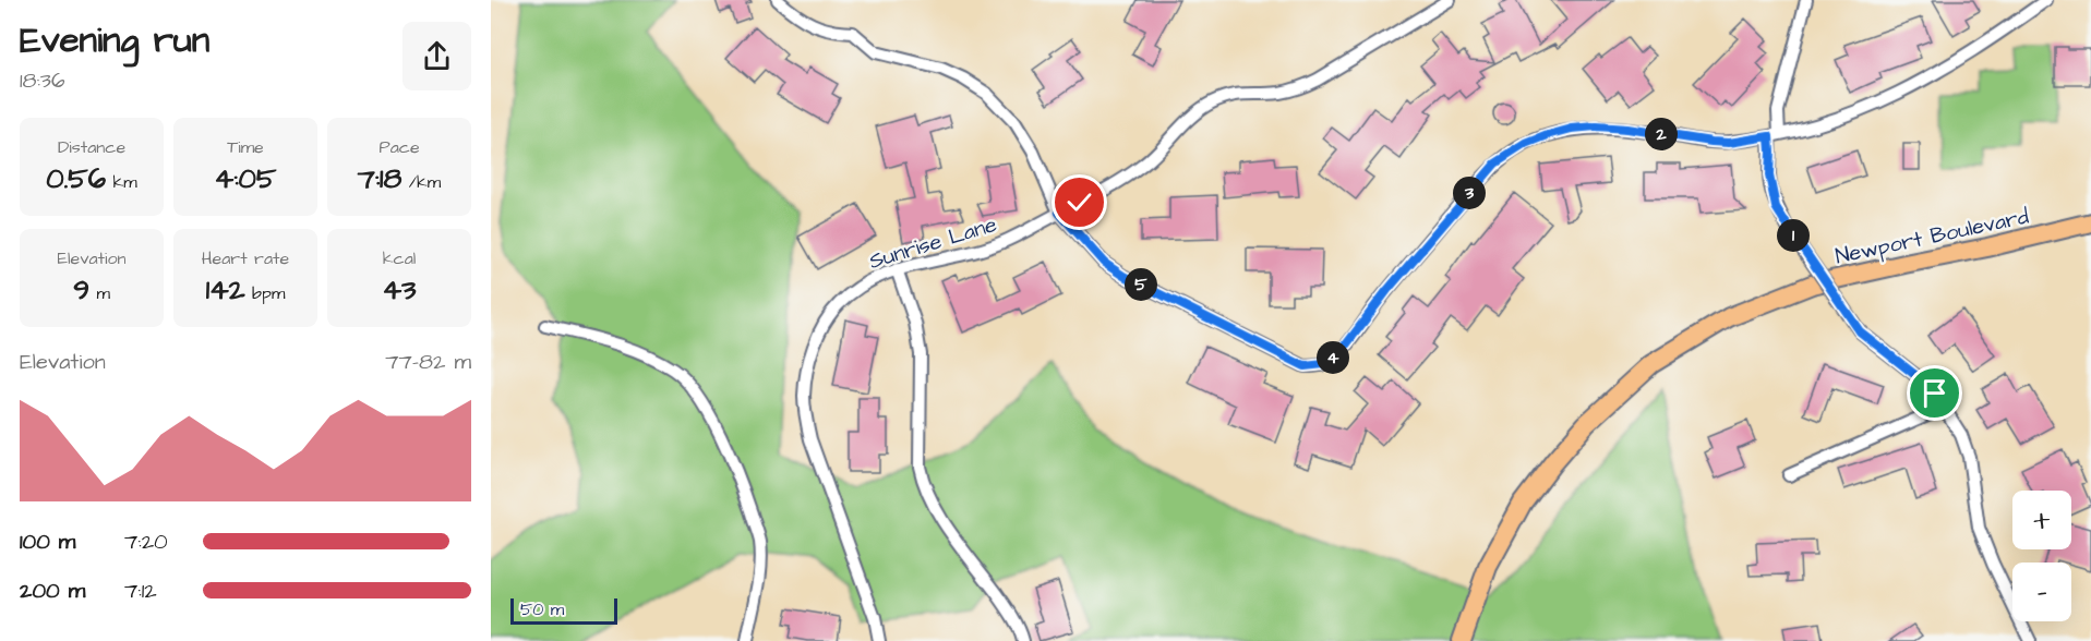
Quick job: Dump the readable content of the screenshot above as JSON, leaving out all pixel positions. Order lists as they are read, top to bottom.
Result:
{
  "streets": {
    "main road": ["Newport Boulevard"],
    "street": ["Sunrise Lane"]
  },
  "scale_bar": "50 m",
  "page": {
    "heading": ["Evening run", "18:36"],
    "stats": [
      ["Distance", "0.56 km"],
      ["Time", "4:05"],
      ["Pace", "7:18 /km"],
      ["Elevation", "9 m"],
      ["Heart rate", "142 bpm"],
      ["kcal", "43"]
    ],
    "pins": [
      "2",
      "3",
      "1",
      "5",
      "4"
    ],
    "chart": ["Elevation", "77–82 m"],
    "map_buttons": ["+", "−"],
    "list": [
      {
        "name": "100 m",
        "note": "7:20"
      },
      {
        "name": "200 m",
        "note": "7:12"
      }
    ],
    "scale": "50 m"
  }
}
